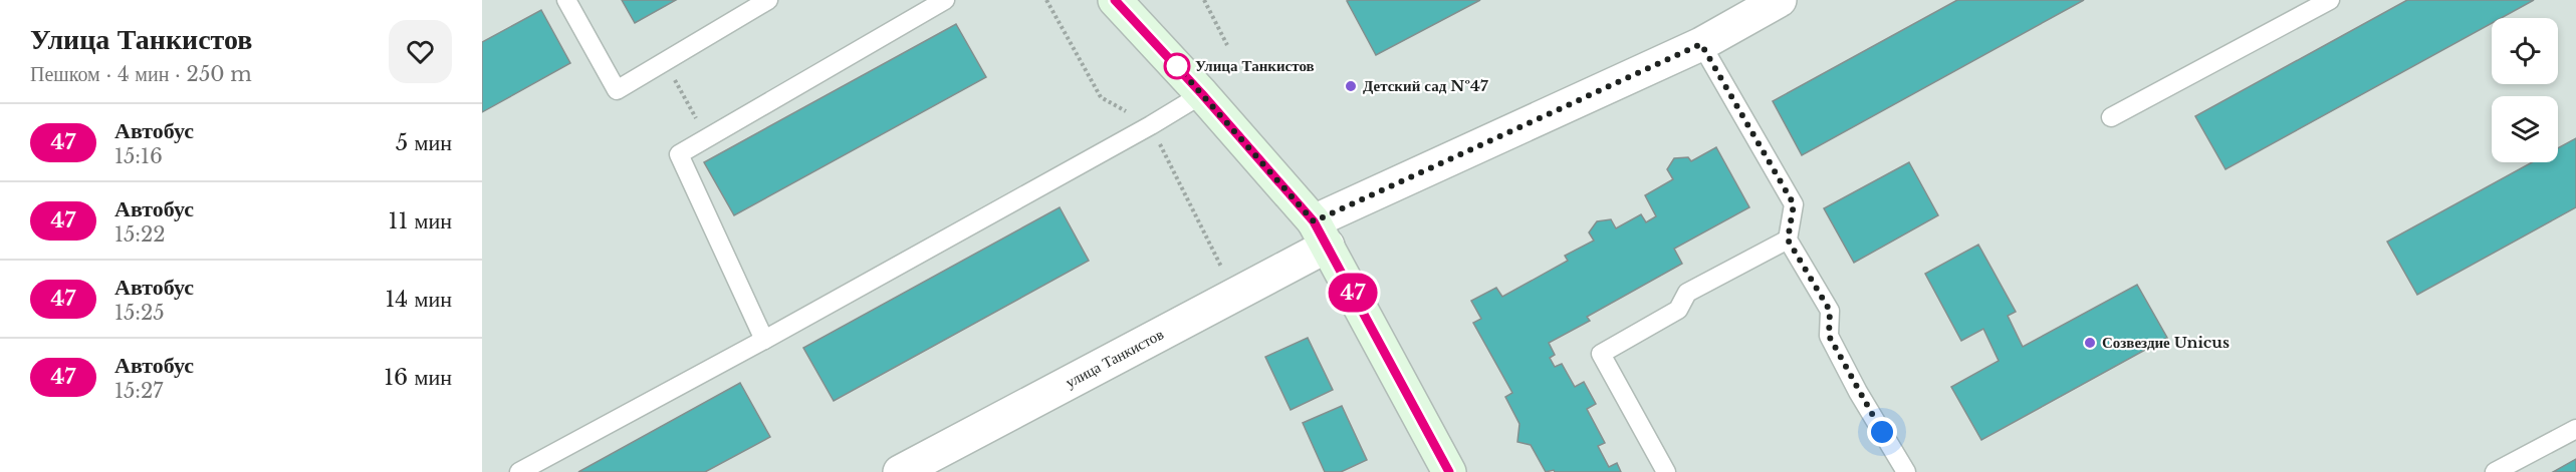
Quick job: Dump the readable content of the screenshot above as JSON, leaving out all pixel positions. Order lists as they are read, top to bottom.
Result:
{
  "streets": {
    "street": ["улица Танкистов"]
  },
  "places": ["Улица Танкистов", "Детский сад №47", "Созвездие Unicus"],
  "lines": ["bus line 47"],
  "page": {
    "heading": ["Улица Танкистов", "Пешком · 4 мин · 250 m"],
    "on_map": "47",
    "list": [
      {
        "mark": "47",
        "name": "Автобус",
        "note": "15:16",
        "value": "5 мин"
      },
      {
        "mark": "47",
        "name": "Автобус",
        "note": "15:22",
        "value": "11 мин"
      },
      {
        "mark": "47",
        "name": "Автобус",
        "note": "15:25",
        "value": "14 мин"
      },
      {
        "mark": "47",
        "name": "Автобус",
        "note": "15:27",
        "value": "16 мин"
      }
    ]
  }
}
